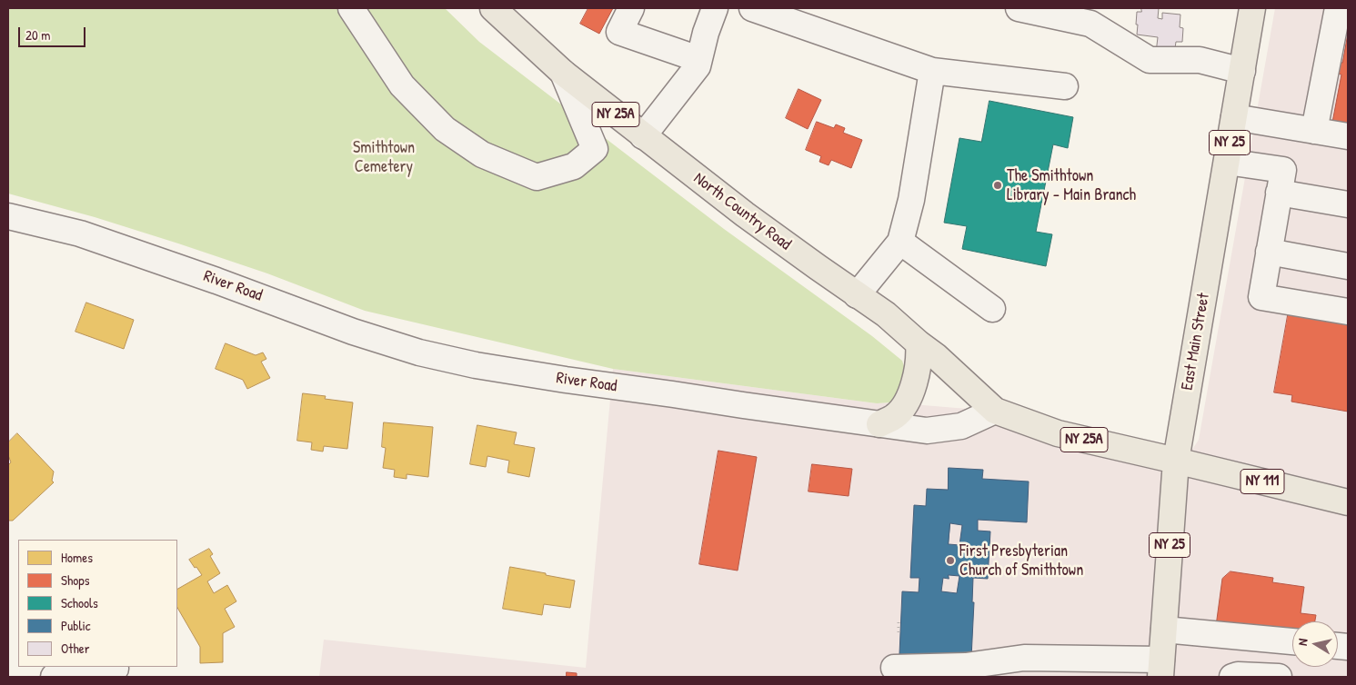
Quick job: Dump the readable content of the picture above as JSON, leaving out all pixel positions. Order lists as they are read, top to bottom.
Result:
{
  "streets": {
    "main road": [
      "NY 25A",
      "NY 25",
      "North Country Road",
      "East Main Street",
      "NY 111"
    ],
    "street": ["River Road"]
  },
  "crossings": [
    ["NY 25A", "North Country Road"],
    ["NY 25A", "River Road"],
    ["NY 25A", "East Main Street"],
    ["NY 25A", "NY 111"],
    ["North Country Road", "River Road"],
    ["East Main Street", "NY 111"]
  ],
  "parks": ["Smithtown Cemetery"],
  "places": ["The Smithtown Library - Main Branch", "First Presbyterian Church of Smithtown"],
  "legend": [
    "Homes",
    "Shops",
    "Schools",
    "Public",
    "Other"
  ],
  "scale_bar": "20 m",
  "north": "left"
}
